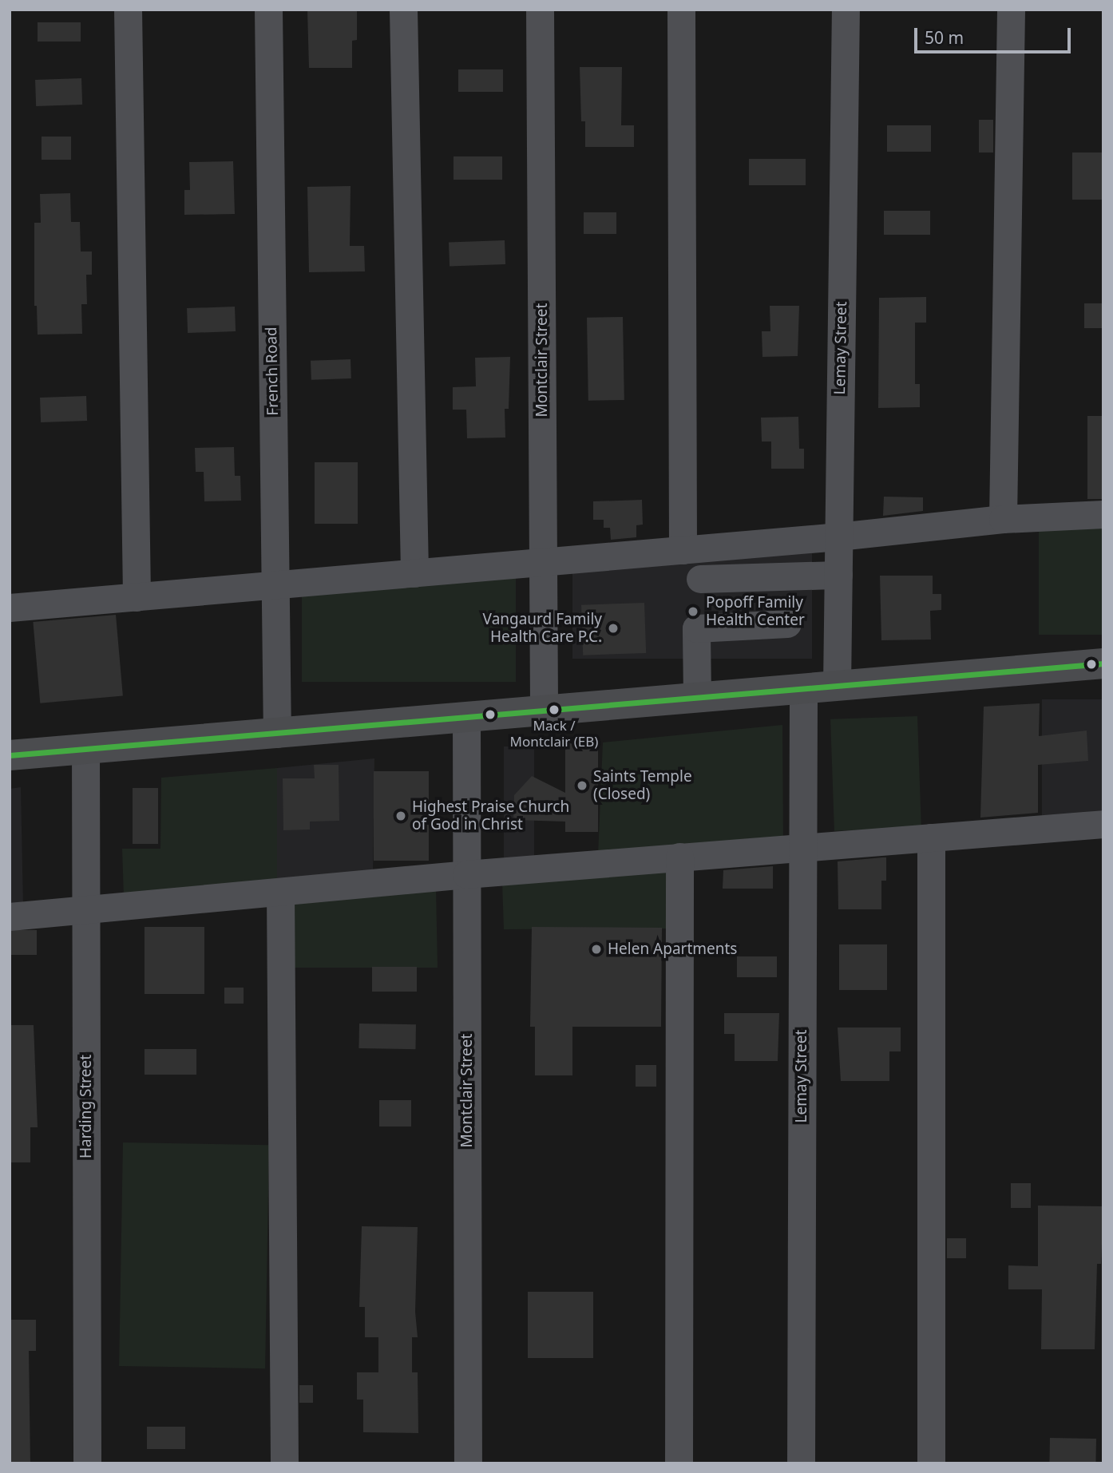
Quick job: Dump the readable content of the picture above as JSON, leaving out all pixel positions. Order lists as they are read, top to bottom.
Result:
{
  "streets": {
    "street": [
      "Lemay Street",
      "Montclair Street",
      "French Road",
      "Harding Street"
    ]
  },
  "places": [
    "Popoff Family Health Center",
    "Vangaurd Family Health Care P.C.",
    "Mack / Montclair (EB)",
    "Saints Temple (Closed)",
    "Highest Praise Church of God in Christ",
    "Helen Apartments"
  ],
  "scale_bar": "50 m"
}
